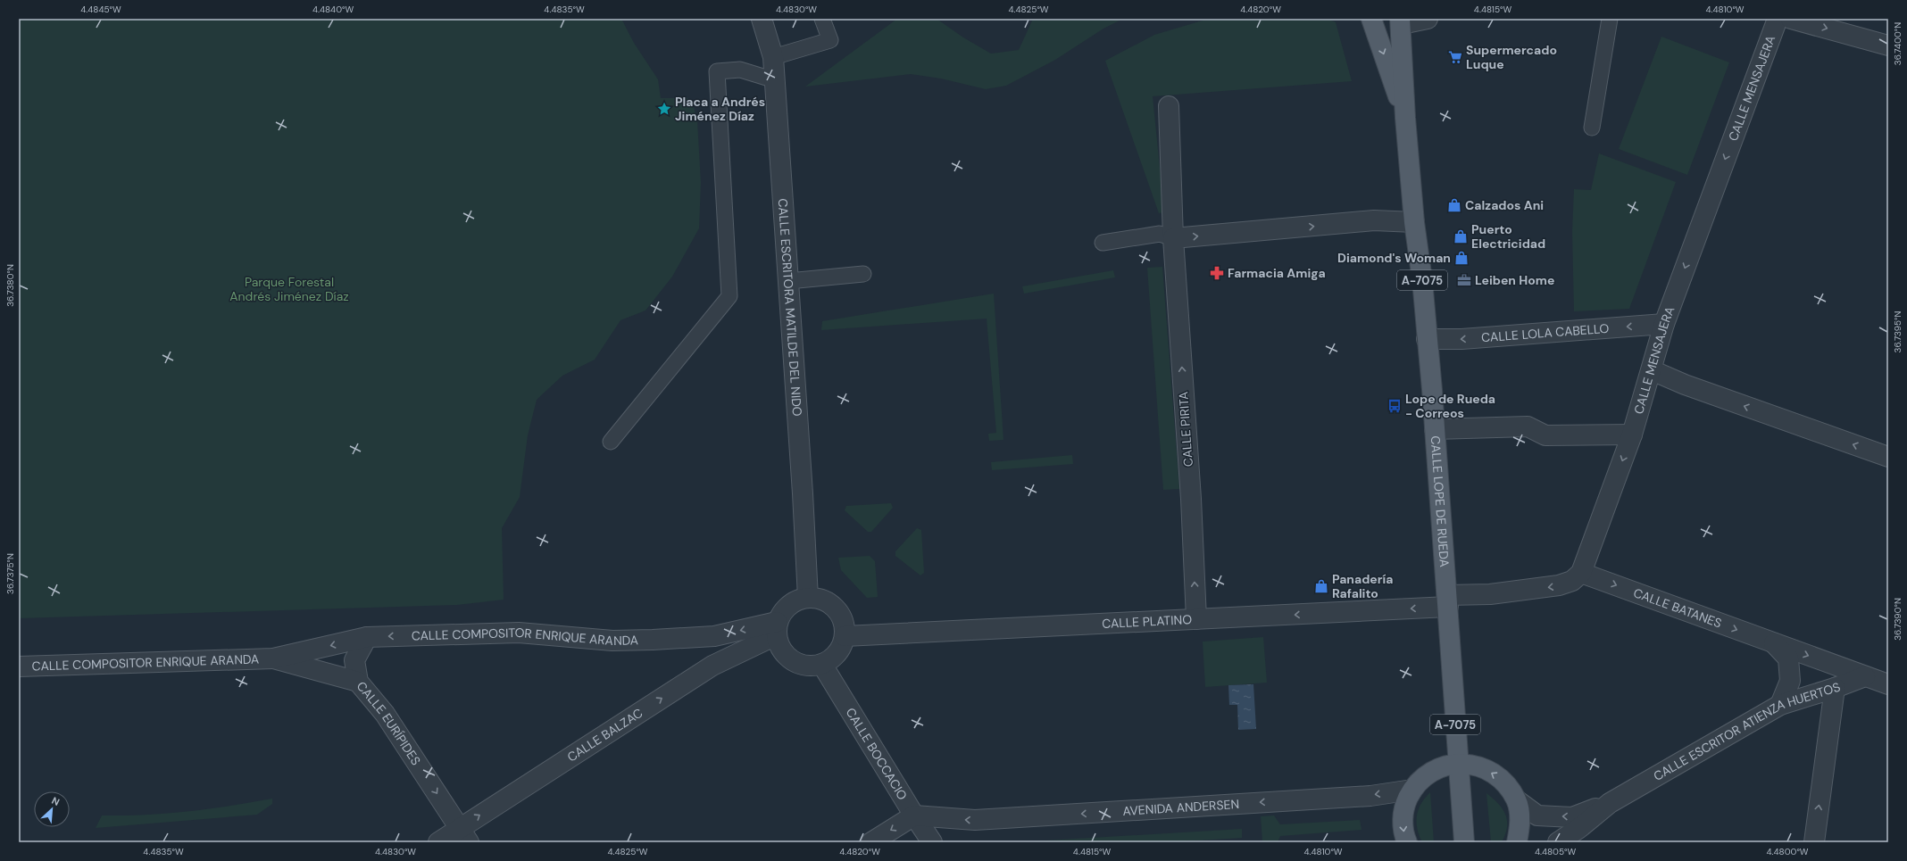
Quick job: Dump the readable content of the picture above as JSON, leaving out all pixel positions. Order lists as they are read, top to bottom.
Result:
{
  "streets": {
    "main road": ["A-7075", "CALLE LOPE DE RUEDA"],
    "street": [
      "CALLE MENSAJERA",
      "CALLE ESCRITORA MATILDE DEL NIDO",
      "CALLE LOLA CABELLO",
      "CALLE PIRITA",
      "CALLE BATANES",
      "CALLE PLATINO",
      "CALLE COMPOSITOR ENRIQUE ARANDA",
      "CALLE EURÍPIDES",
      "CALLE ESCRITOR ATIENZA HUERTOS",
      "CALLE BALZAC",
      "CALLE BOCCACIO",
      "AVENIDA ANDERSEN"
    ]
  },
  "crossings": [
    ["CALLE MENSAJERA", "CALLE LOLA CABELLO"],
    ["CALLE MENSAJERA", "CALLE BATANES"],
    ["CALLE ESCRITORA MATILDE DEL NIDO", "CALLE PLATINO"],
    ["CALLE ESCRITORA MATILDE DEL NIDO", "CALLE COMPOSITOR ENRIQUE ARANDA"],
    ["CALLE ESCRITORA MATILDE DEL NIDO", "CALLE BALZAC"],
    ["CALLE ESCRITORA MATILDE DEL NIDO", "CALLE BOCCACIO"],
    ["CALLE LOLA CABELLO", "CALLE LOPE DE RUEDA"],
    ["CALLE PIRITA", "CALLE PLATINO"],
    ["CALLE LOPE DE RUEDA", "CALLE PLATINO"],
    ["CALLE BATANES", "CALLE ESCRITOR ATIENZA HUERTOS"],
    ["CALLE PLATINO", "CALLE COMPOSITOR ENRIQUE ARANDA"],
    ["CALLE PLATINO", "CALLE BALZAC"],
    ["CALLE PLATINO", "CALLE BOCCACIO"],
    ["CALLE COMPOSITOR ENRIQUE ARANDA", "CALLE EURÍPIDES"],
    ["CALLE COMPOSITOR ENRIQUE ARANDA", "CALLE BALZAC"],
    ["CALLE COMPOSITOR ENRIQUE ARANDA", "CALLE BOCCACIO"],
    ["CALLE EURÍPIDES", "CALLE BALZAC"],
    ["CALLE BALZAC", "CALLE BOCCACIO"],
    ["CALLE BOCCACIO", "AVENIDA ANDERSEN"]
  ],
  "one_way": [
    "CALLE MENSAJERA",
    "CALLE PIRITA",
    "CALLE BATANES",
    "CALLE PLATINO",
    "CALLE COMPOSITOR ENRIQUE ARANDA",
    "CALLE EURÍPIDES",
    "CALLE BALZAC",
    "AVENIDA ANDERSEN"
  ],
  "parks": ["Parque Forestal Andrés Jiménez Díaz"],
  "places": {
    "supermarket": ["Supermercado Luque"],
    "place": ["Placa a Andrés Jiménez Díaz"],
    "shop": [
      "Calzados Ani",
      "Puerto Electricidad",
      "Diamond's Woman",
      "Panadería Rafalito"
    ],
    "pharmacy": ["Farmacia Amiga"],
    "office": ["Leiben Home"],
    "bus stop": ["Lope de Rueda - Correos"]
  },
  "north": "top right",
  "coordinates": [
    "4.4845°W",
    "4.4840°W",
    "4.4835°W",
    "4.4830°W",
    "4.4825°W",
    "4.4820°W",
    "4.4815°W",
    "4.4810°W",
    "36.7400°N",
    "36.7380°N",
    "36.7395°N",
    "36.7375°N",
    "36.7390°N",
    "4.4805°W",
    "4.4800°W"
  ]
}
